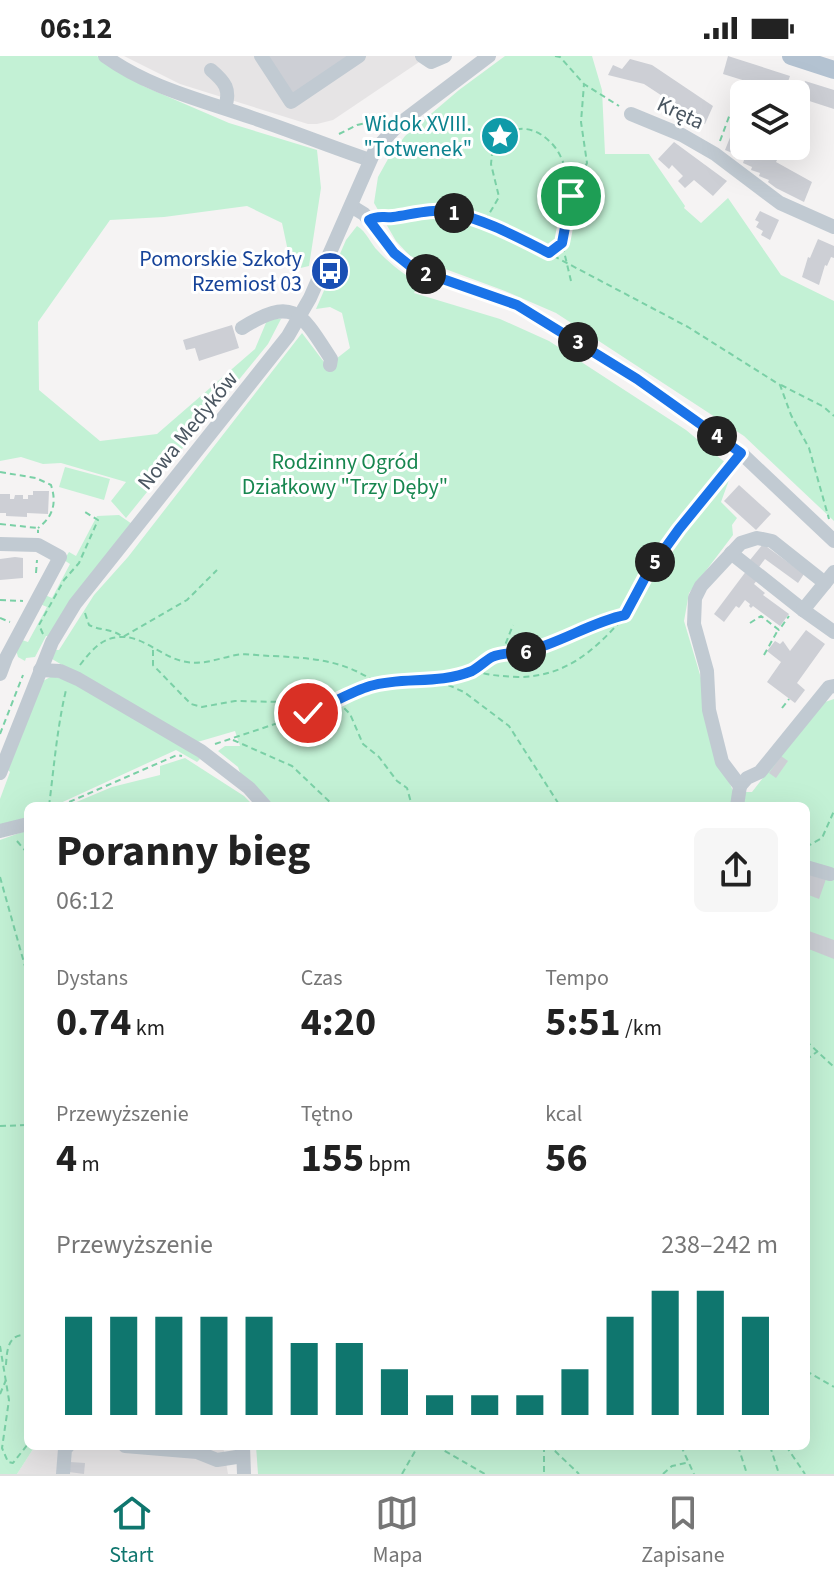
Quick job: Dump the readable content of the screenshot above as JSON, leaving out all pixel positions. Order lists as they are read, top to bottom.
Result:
{
  "streets": {
    "street": ["Kręta", "Nowa Medyków"]
  },
  "parks": ["Rodzinny Ogród Działkowy \"Trzy Dęby\""],
  "places": {
    "place": ["Widok XVIII. \"Totwenek\""],
    "bus stop": ["Pomorskie Szkoły Rzemiosł 03"]
  },
  "page": {
    "status": "06:12",
    "pins": [
      "1",
      "2",
      "3",
      "4",
      "5",
      "6"
    ],
    "heading": ["Poranny bieg", "06:12"],
    "stats": [
      ["Dystans", "0.74 km"],
      ["Czas", "4:20"],
      ["Tempo", "5:51 /km"],
      ["Przewyższenie", "4 m"],
      ["Tętno", "155 bpm"],
      ["kcal", "56"]
    ],
    "chart": ["Przewyższenie", "238–242 m"],
    "tabs": ["Start", "Mapa", "Zapisane"]
  }
}
